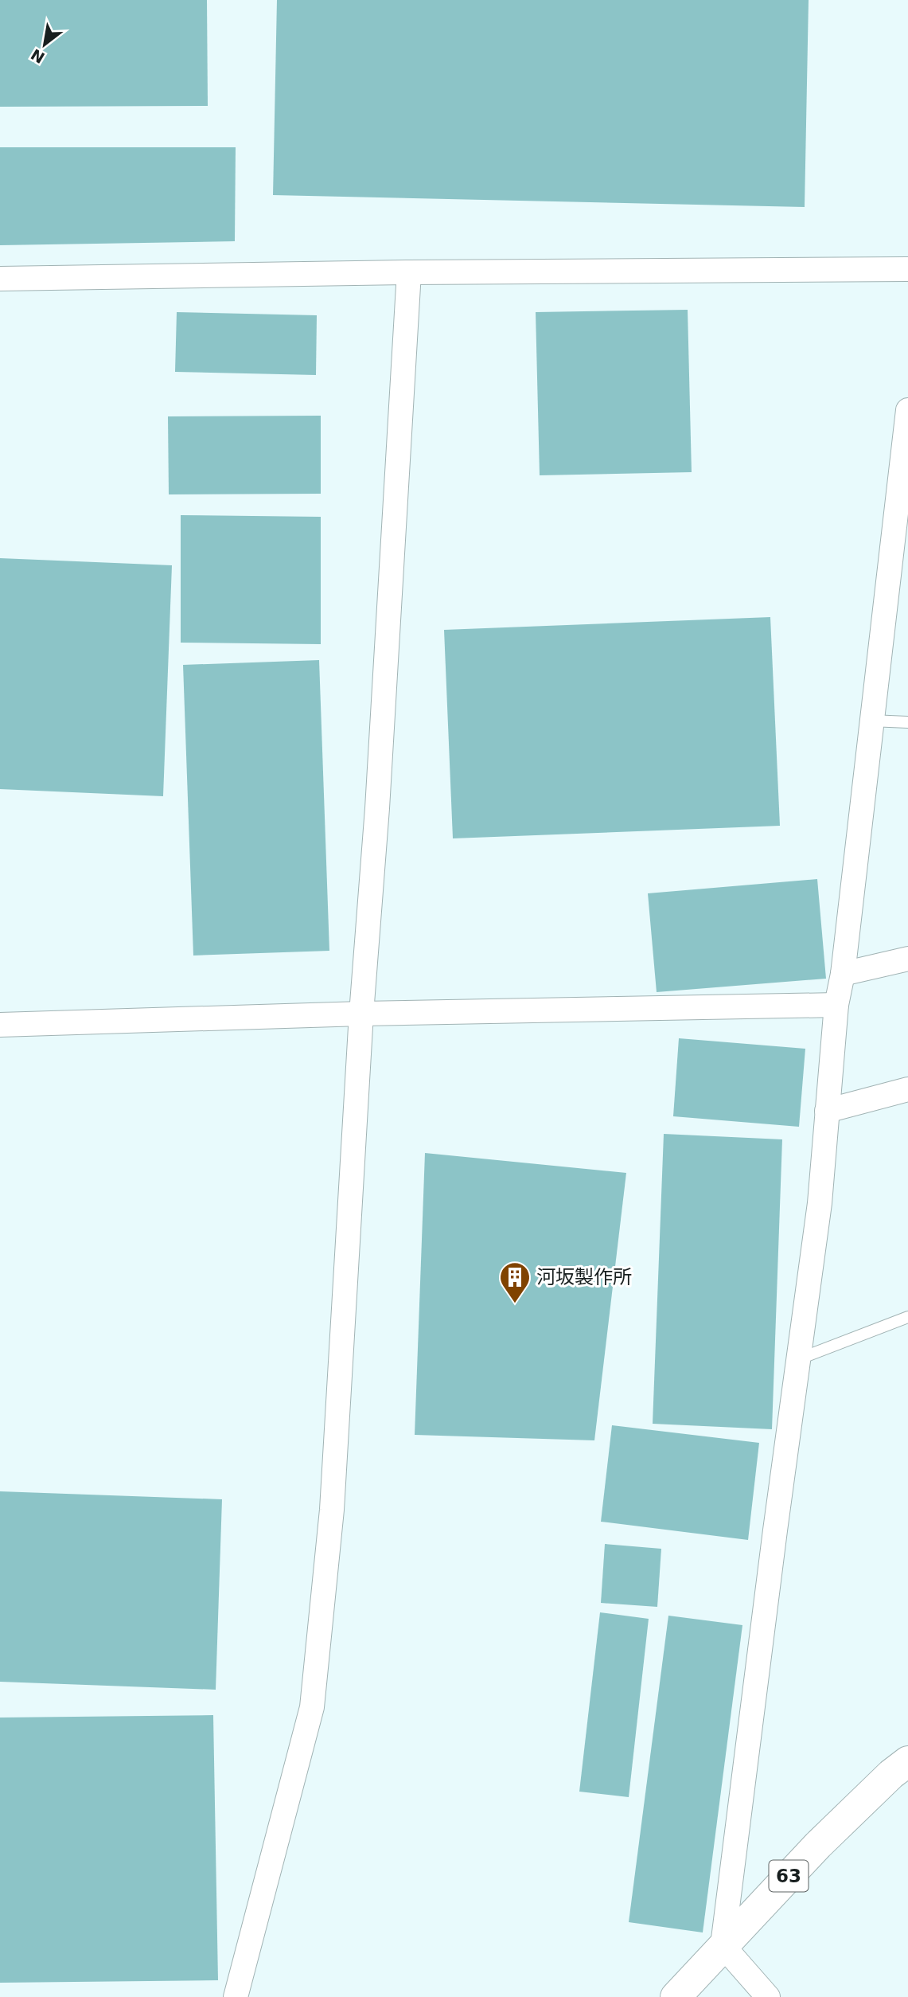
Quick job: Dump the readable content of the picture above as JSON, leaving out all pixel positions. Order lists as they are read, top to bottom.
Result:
{
  "streets": {
    "main road": ["63"]
  },
  "places": {
    "building": ["河坂製作所"]
  },
  "north": "bottom left"
}
